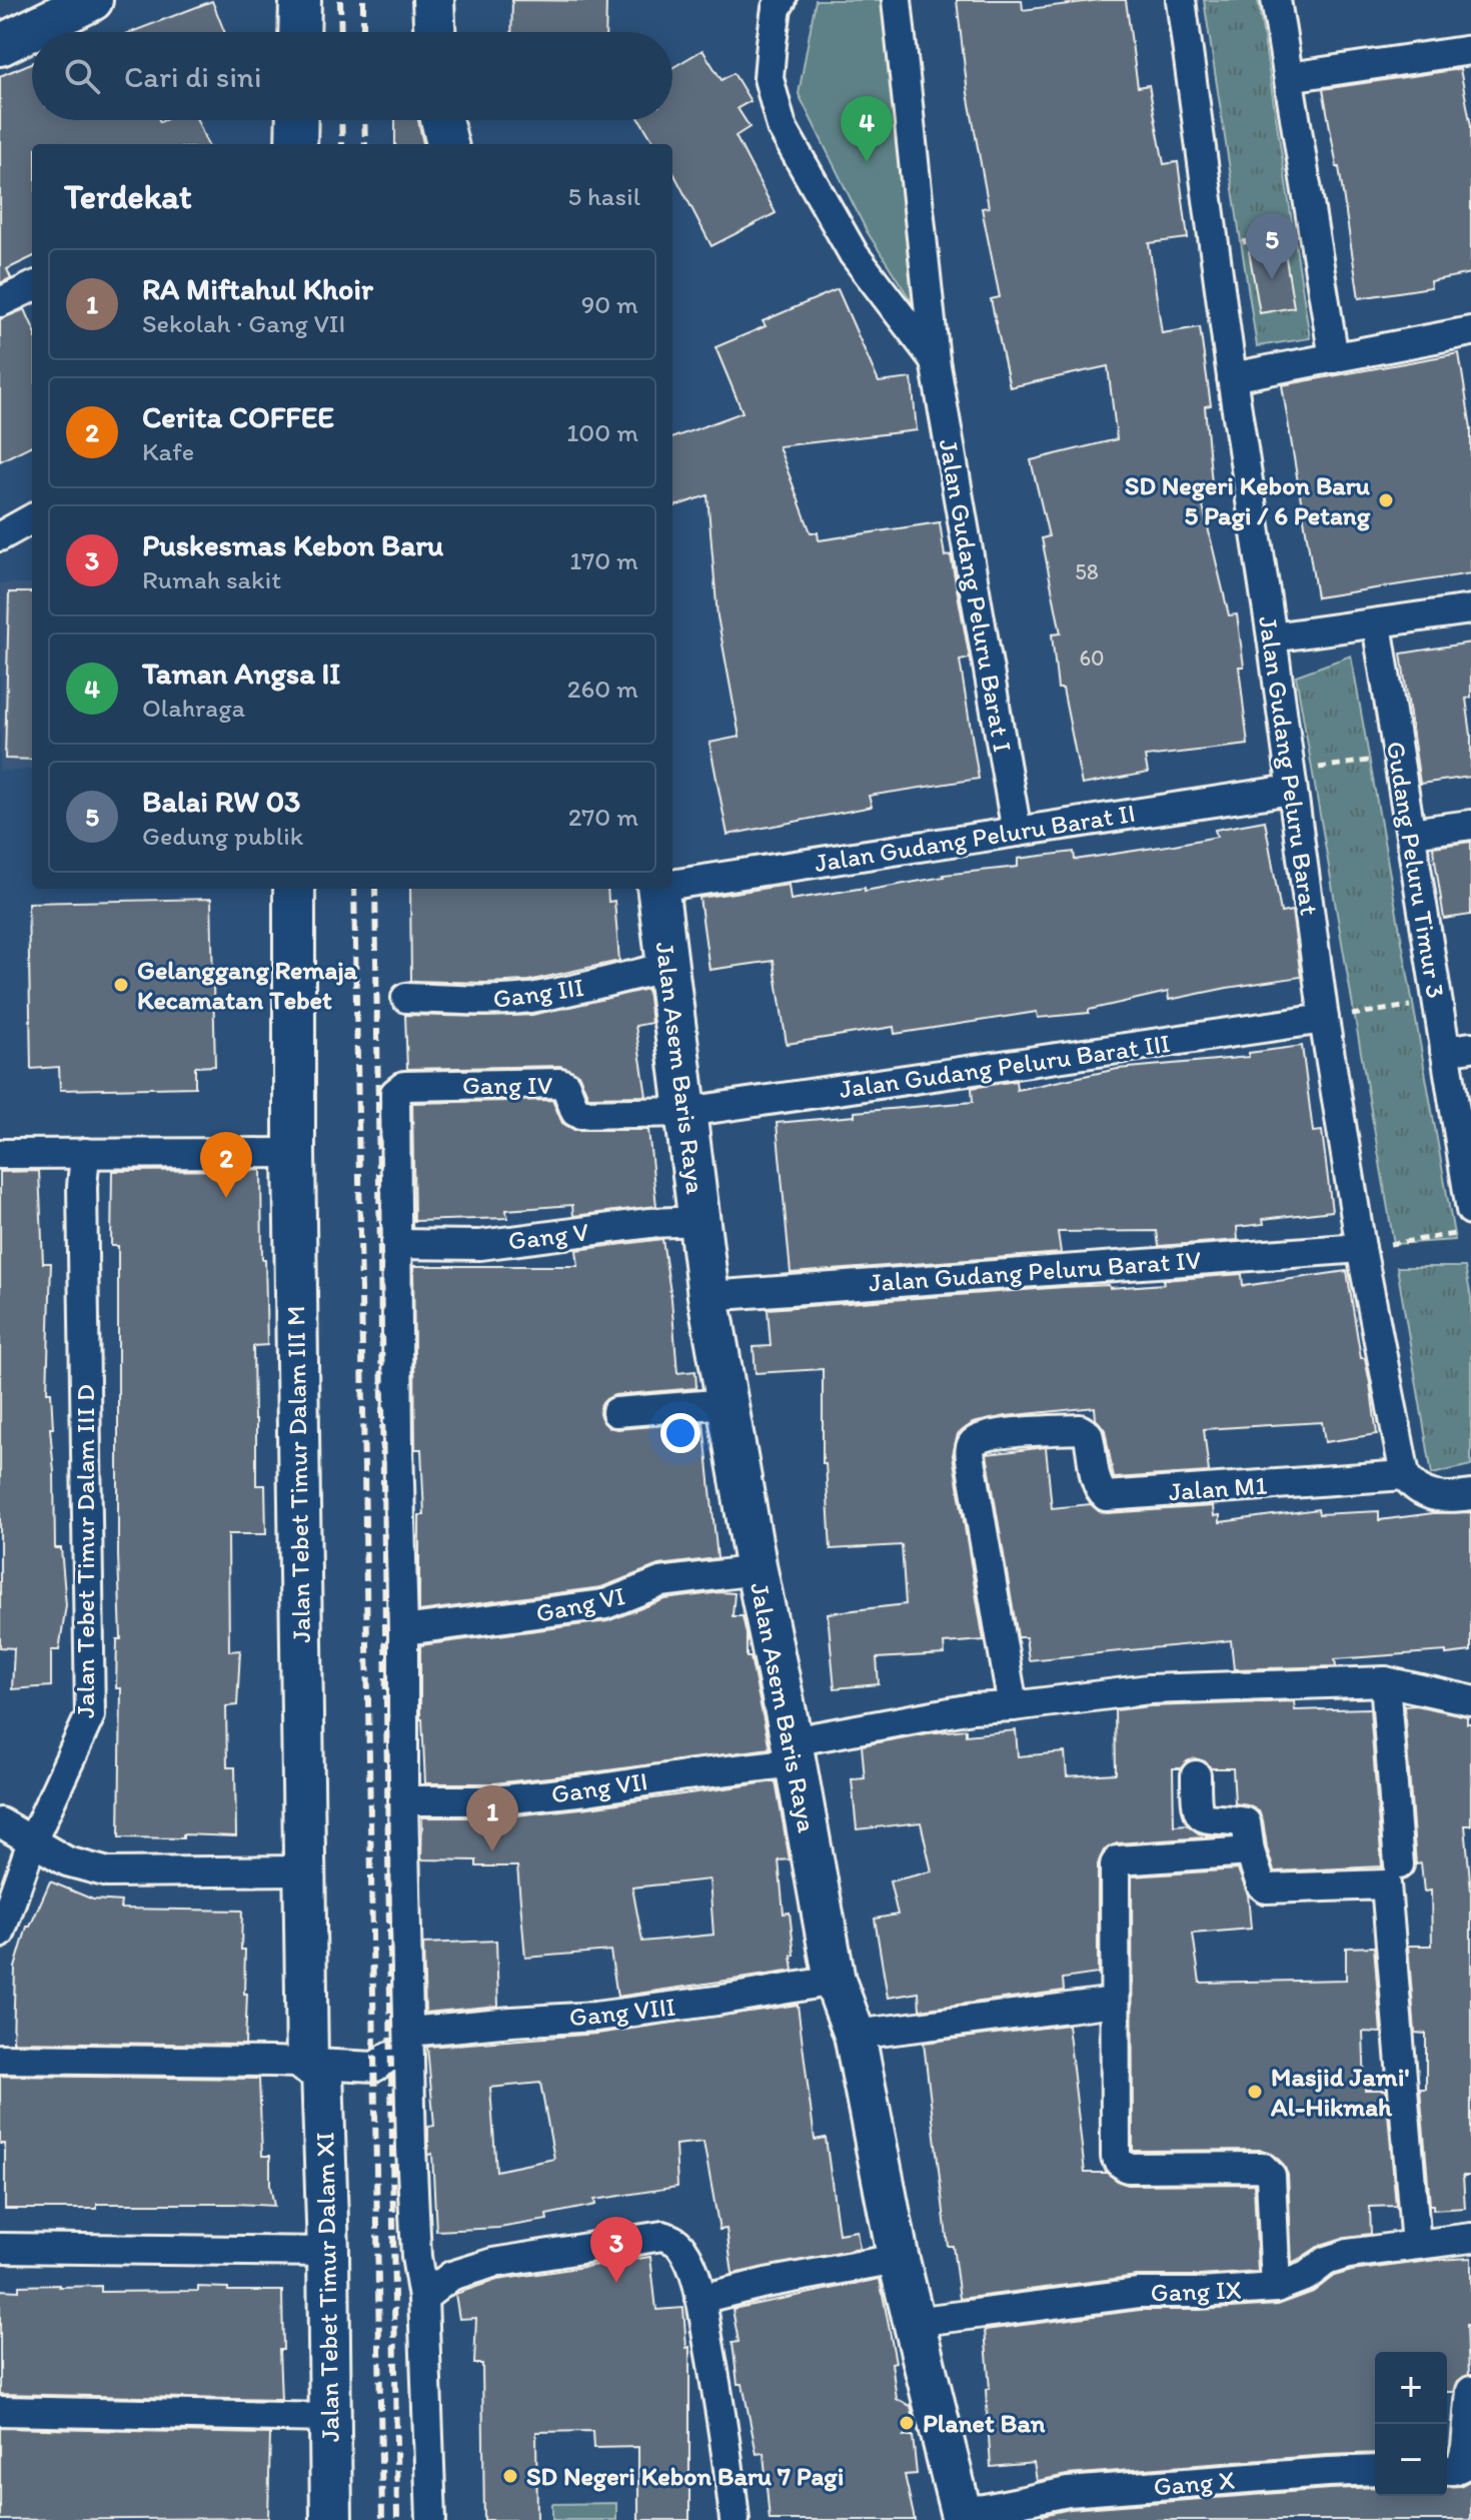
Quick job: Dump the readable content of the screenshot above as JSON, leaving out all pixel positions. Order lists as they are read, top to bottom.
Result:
{
  "streets": {
    "street": [
      "Jalan Gudang Peluru Barat I",
      "Jalan Gudang Peluru Barat",
      "Jalan Gudang Peluru Barat II",
      "Gudang Peluru Timur 3",
      "Gang III",
      "Jalan Gudang Peluru Barat III",
      "Jalan Asem Baris Raya",
      "Gang IV",
      "Gang V",
      "Jalan Gudang Peluru Barat IV",
      "Jalan Tebet Timur Dalam III M",
      "Jalan M1",
      "Jalan Tebet Timur Dalam III D",
      "Gang VI",
      "Gang VII",
      "Gang VIII",
      "Jalan Tebet Timur Dalam XI",
      "Gang IX",
      "Gang X"
    ]
  },
  "crossings": [
    ["Jalan Gudang Peluru Barat I", "Jalan Gudang Peluru Barat II"],
    ["Jalan Gudang Peluru Barat", "Jalan Gudang Peluru Barat II"],
    ["Jalan Gudang Peluru Barat", "Jalan Gudang Peluru Barat III"],
    ["Jalan Gudang Peluru Barat", "Jalan Gudang Peluru Barat IV"],
    ["Jalan Gudang Peluru Barat", "Jalan M1"],
    ["Gang III", "Jalan Asem Baris Raya"],
    ["Jalan Gudang Peluru Barat III", "Jalan Asem Baris Raya"],
    ["Jalan Gudang Peluru Barat III", "Gang IV"],
    ["Jalan Asem Baris Raya", "Gang IV"],
    ["Jalan Asem Baris Raya", "Gang V"],
    ["Jalan Asem Baris Raya", "Jalan Gudang Peluru Barat IV"],
    ["Jalan Asem Baris Raya", "Gang VI"],
    ["Jalan Asem Baris Raya", "Gang VII"],
    ["Jalan Asem Baris Raya", "Gang VIII"],
    ["Jalan Asem Baris Raya", "Gang IX"],
    ["Jalan Asem Baris Raya", "Gang X"],
    ["Gang IV", "Gang V"],
    ["Jalan Tebet Timur Dalam III M", "Gang VIII"],
    ["Jalan Tebet Timur Dalam III M", "Jalan Tebet Timur Dalam XI"],
    ["Jalan M1", "Gang VII"],
    ["Gang VIII", "Jalan Tebet Timur Dalam XI"]
  ],
  "places": [
    "SD Negeri Kebon Baru 5 Pagi / 6 Petang",
    "Gelanggang Remaja Kecamatan Tebet",
    "Masjid Jami' Al-Hikmah",
    "Planet Ban",
    "SD Negeri Kebon Baru 7 Pagi"
  ],
  "house_numbers": ["58", "60"],
  "page": {
    "search": "Cari di sini",
    "pins": [
      "4",
      "5",
      "2",
      "1",
      "3"
    ],
    "heading": ["Terdekat", "5 hasil"],
    "list": [
      {
        "mark": "1",
        "name": "RA Miftahul Khoir",
        "note": "Sekolah · Gang VII",
        "value": "90 m"
      },
      {
        "mark": "2",
        "name": "Cerita COFFEE",
        "note": "Kafe",
        "value": "100 m"
      },
      {
        "mark": "3",
        "name": "Puskesmas Kebon Baru",
        "note": "Rumah sakit",
        "value": "170 m"
      },
      {
        "mark": "4",
        "name": "Taman Angsa II",
        "note": "Olahraga",
        "value": "260 m"
      },
      {
        "mark": "5",
        "name": "Balai RW 03",
        "note": "Gedung publik",
        "value": "270 m"
      }
    ],
    "map_buttons": ["+", "−"]
  }
}
